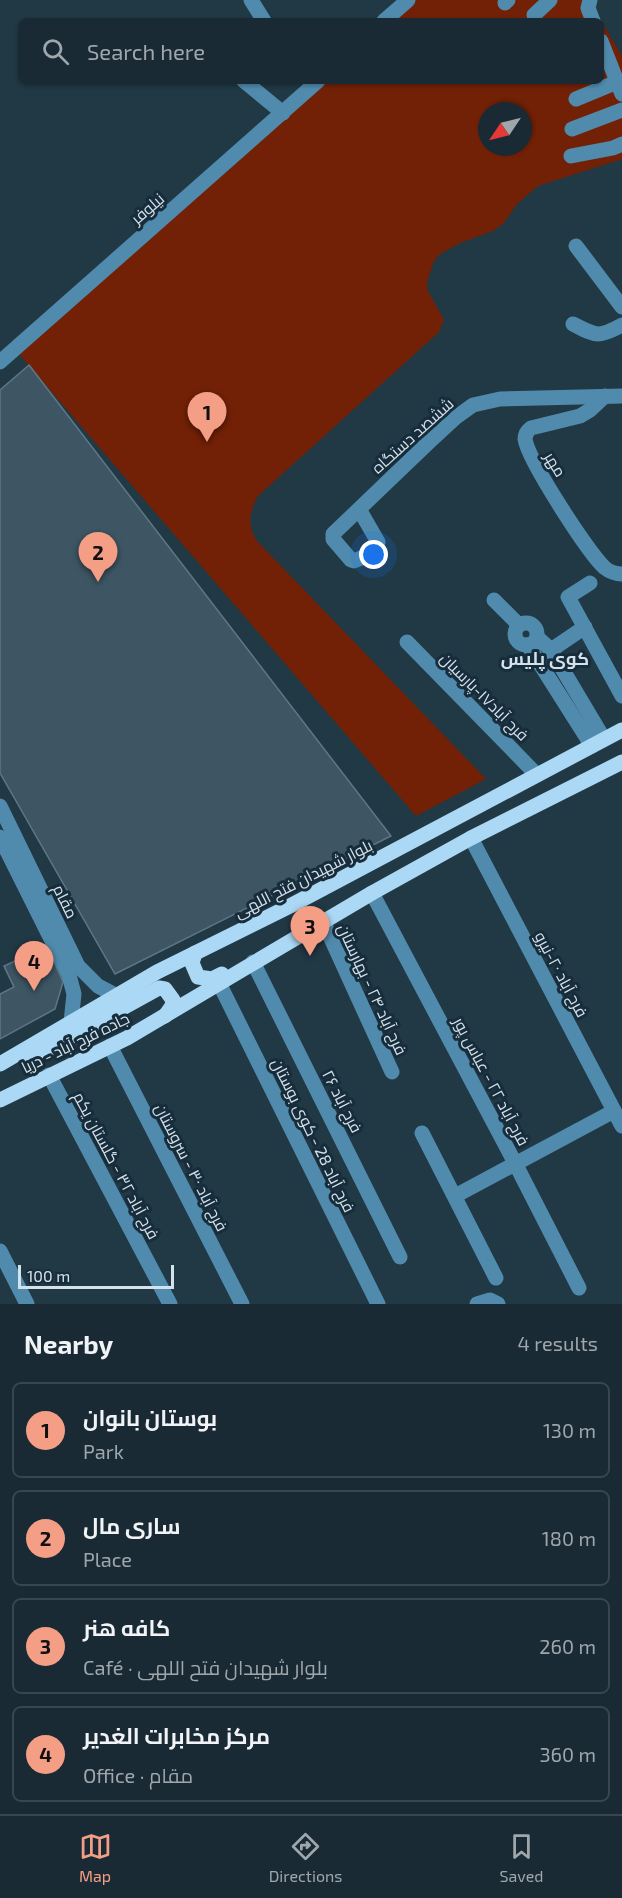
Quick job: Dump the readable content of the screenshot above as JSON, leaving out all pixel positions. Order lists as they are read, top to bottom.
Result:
{
  "streets": {
    "main road": ["بلوار شهیدان فتح اللهی", "جاده فرح آباد - دریا"],
    "street": [
      "نیلوفر",
      "ششصد دستگاه",
      "مهر",
      "فرح آباد۱۷-پارسیان",
      "مقام",
      "فرح آباد ۲۰-نیرو",
      "فرح آباد ۲۴ - بهارستان",
      "فرح آباد ۲۲ - عباس پور",
      "فرح آباد ۲۶",
      "فرح آباد 28 - کوی بوستان",
      "فرح آباد ۳۲ - گلستان یکم",
      "فرح آباد ۳۰ - سروستان"
    ]
  },
  "crossings": [
    ["ششصد دستگاه", "مهر"],
    ["فرح آباد۱۷-پارسیان", "بلوار شهیدان فتح اللهی"],
    ["بلوار شهیدان فتح اللهی", "مقام"],
    ["جاده فرح آباد - دریا", "فرح آباد ۳۲ - گلستان یکم"],
    ["جاده فرح آباد - دریا", "فرح آباد ۳۰ - سروستان"]
  ],
  "districts": ["کوی پلیس"],
  "scale_bar": "100 m",
  "north": "bottom left",
  "page": {
    "search": "Search here",
    "pins": [
      "1",
      "2",
      "3",
      "4"
    ],
    "scale": "100 m",
    "heading": ["Nearby", "4 results"],
    "list": [
      {
        "mark": "1",
        "name": "بوستان بانوان",
        "note": "Park",
        "value": "130 m"
      },
      {
        "mark": "2",
        "name": "ساری مال",
        "note": "Place",
        "value": "180 m"
      },
      {
        "mark": "3",
        "name": "کافه هنر",
        "note": "Café · بلوار شهیدان فتح اللهی",
        "value": "260 m"
      },
      {
        "mark": "4",
        "name": "مرکز مخابرات الغدیر",
        "note": "Office · مقام",
        "value": "360 m"
      }
    ],
    "nav": ["Map", "Directions", "Saved"]
  }
}
